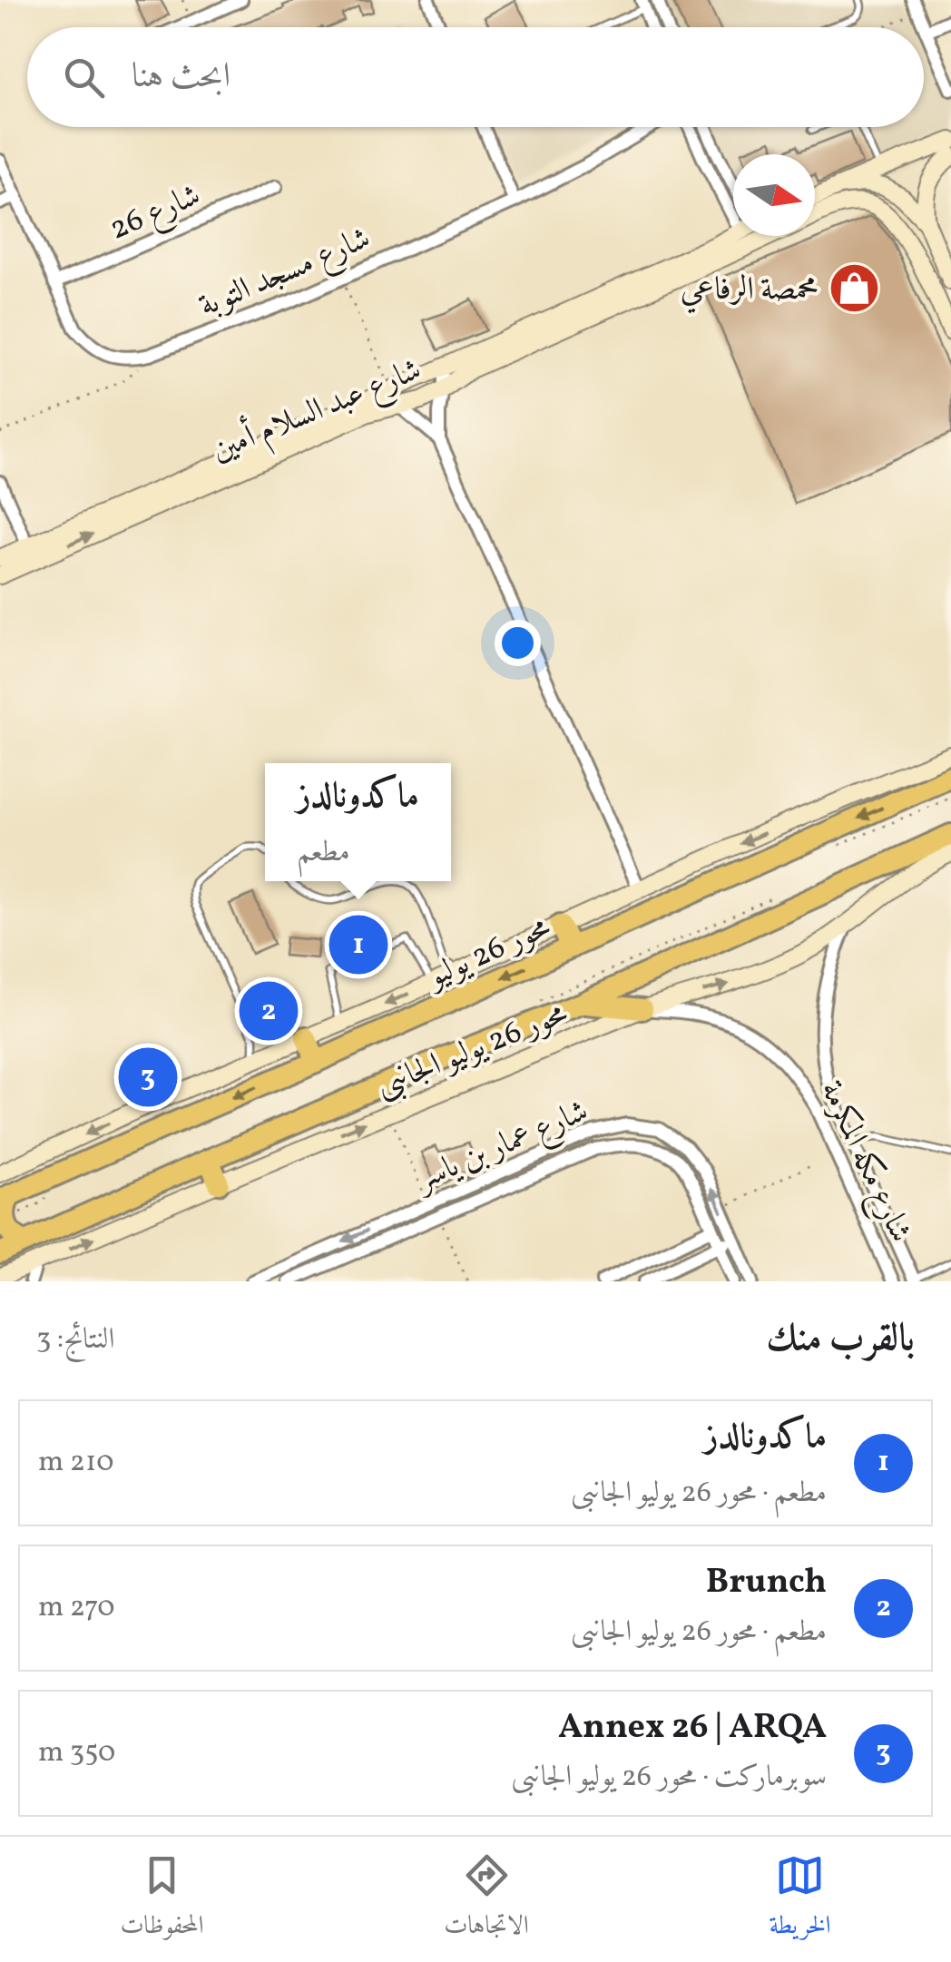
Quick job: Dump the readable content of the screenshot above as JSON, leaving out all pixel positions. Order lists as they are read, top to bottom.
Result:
{
  "streets": {
    "highway": ["محور 26 يوليو"],
    "street": [
      "شارع 26",
      "شارع مسجد التوبة",
      "شارع عبد السلام أمين",
      "محور 26 يوليو الجانبى",
      "شارع عمار بن ياسر",
      "شارع مكه المكرمة"
    ]
  },
  "crossings": [
    ["شارع 26", "شارع مسجد التوبة"],
    ["محور 26 يوليو الجانبى", "شارع مكه المكرمة"]
  ],
  "places": {
    "shop": ["محمصة الرفاعي"]
  },
  "north": "right",
  "page": {
    "search": "ابحث هنا",
    "popup": ["ماكدونالدز", "مطعم"],
    "pins": ["1", "2", "3"],
    "heading": ["بالقرب منك", "النتائج: 3"],
    "list": [
      {
        "mark": "1",
        "name": "ماكدونالدز",
        "note": "مطعم · محور 26 يوليو الجانبى",
        "value": "210 m"
      },
      {
        "mark": "2",
        "name": "Brunch",
        "note": "مطعم · محور 26 يوليو الجانبى",
        "value": "270 m"
      },
      {
        "mark": "3",
        "name": "Annex 26 | ARQA",
        "note": "سوبرماركت · محور 26 يوليو الجانبى",
        "value": "350 m"
      }
    ],
    "nav": ["الخريطة", "الاتجاهات", "المحفوظات"]
  }
}
